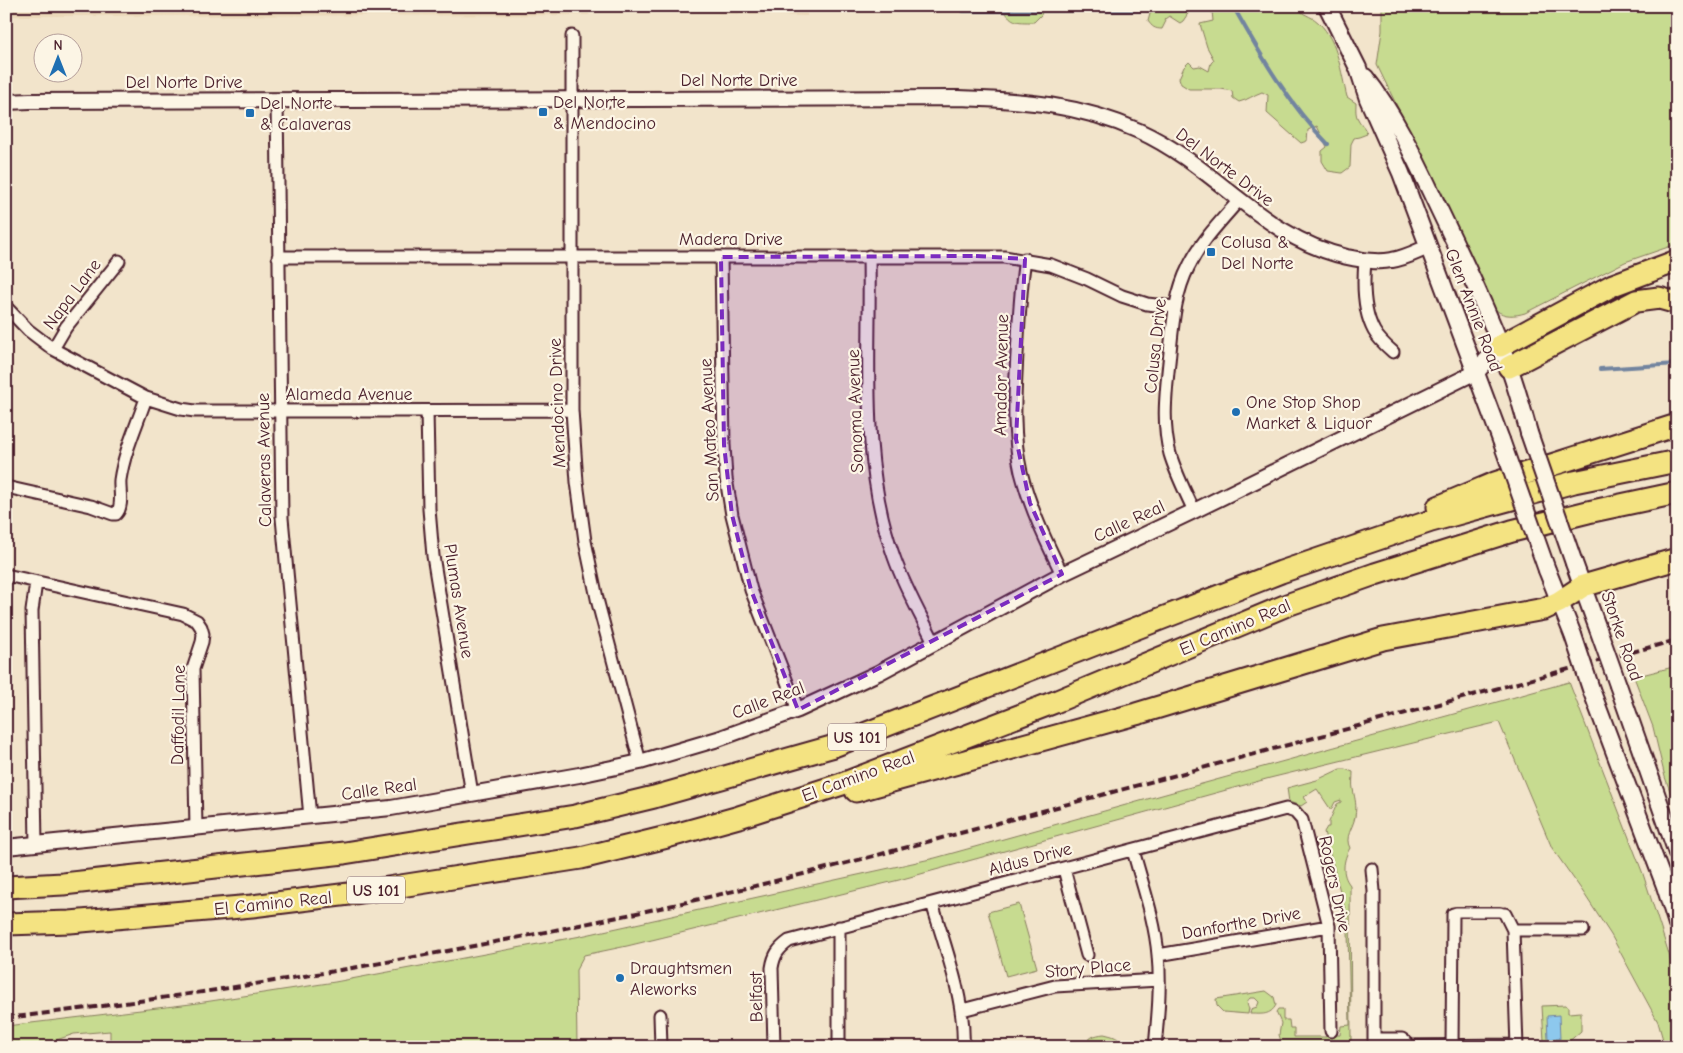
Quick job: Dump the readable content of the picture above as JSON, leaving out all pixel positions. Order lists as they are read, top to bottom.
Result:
{
  "streets": {
    "highway": ["El Camino Real", "US 101"],
    "main road": ["Glen Annie Road", "Storke Road"],
    "street": [
      "Del Norte Drive",
      "Madera Drive",
      "Napa Lane",
      "Colusa Drive",
      "Amador Avenue",
      "Alameda Avenue",
      "Mendocino Drive",
      "Sonoma Avenue",
      "San Mateo Avenue",
      "Calaveras Avenue",
      "Calle Real",
      "Plumas Avenue",
      "Daffodil Lane",
      "Aldus Drive",
      "Rogers Drive",
      "Danforthe Drive",
      "Story Place",
      "Belfast"
    ]
  },
  "crossings": [
    ["Del Norte Drive", "Glen Annie Road"],
    ["Del Norte Drive", "Colusa Drive"],
    ["Del Norte Drive", "Mendocino Drive"],
    ["Del Norte Drive", "Calaveras Avenue"],
    ["Madera Drive", "Colusa Drive"],
    ["Madera Drive", "Amador Avenue"],
    ["Madera Drive", "Mendocino Drive"],
    ["Madera Drive", "Sonoma Avenue"],
    ["Madera Drive", "San Mateo Avenue"],
    ["Madera Drive", "Calaveras Avenue"],
    ["Napa Lane", "Alameda Avenue"],
    ["Glen Annie Road", "Calle Real"],
    ["Glen Annie Road", "Storke Road"],
    ["Colusa Drive", "Calle Real"],
    ["Amador Avenue", "Calle Real"],
    ["Alameda Avenue", "Mendocino Drive"],
    ["Alameda Avenue", "Calaveras Avenue"],
    ["Alameda Avenue", "Plumas Avenue"],
    ["Mendocino Drive", "Calle Real"],
    ["Sonoma Avenue", "Calle Real"],
    ["San Mateo Avenue", "Calle Real"],
    ["Calaveras Avenue", "Calle Real"],
    ["Calle Real", "Plumas Avenue"],
    ["Calle Real", "Daffodil Lane"],
    ["Aldus Drive", "Rogers Drive"],
    ["Aldus Drive", "Belfast"],
    ["Rogers Drive", "Danforthe Drive"]
  ],
  "places": {
    "transit": ["Del Norte & Mendocino", "Del Norte & Calaveras", "Colusa & Del Norte"],
    "other": ["One Stop Shop Market & Liquor", "Draughtsmen Aleworks"]
  },
  "north": "top"
}
